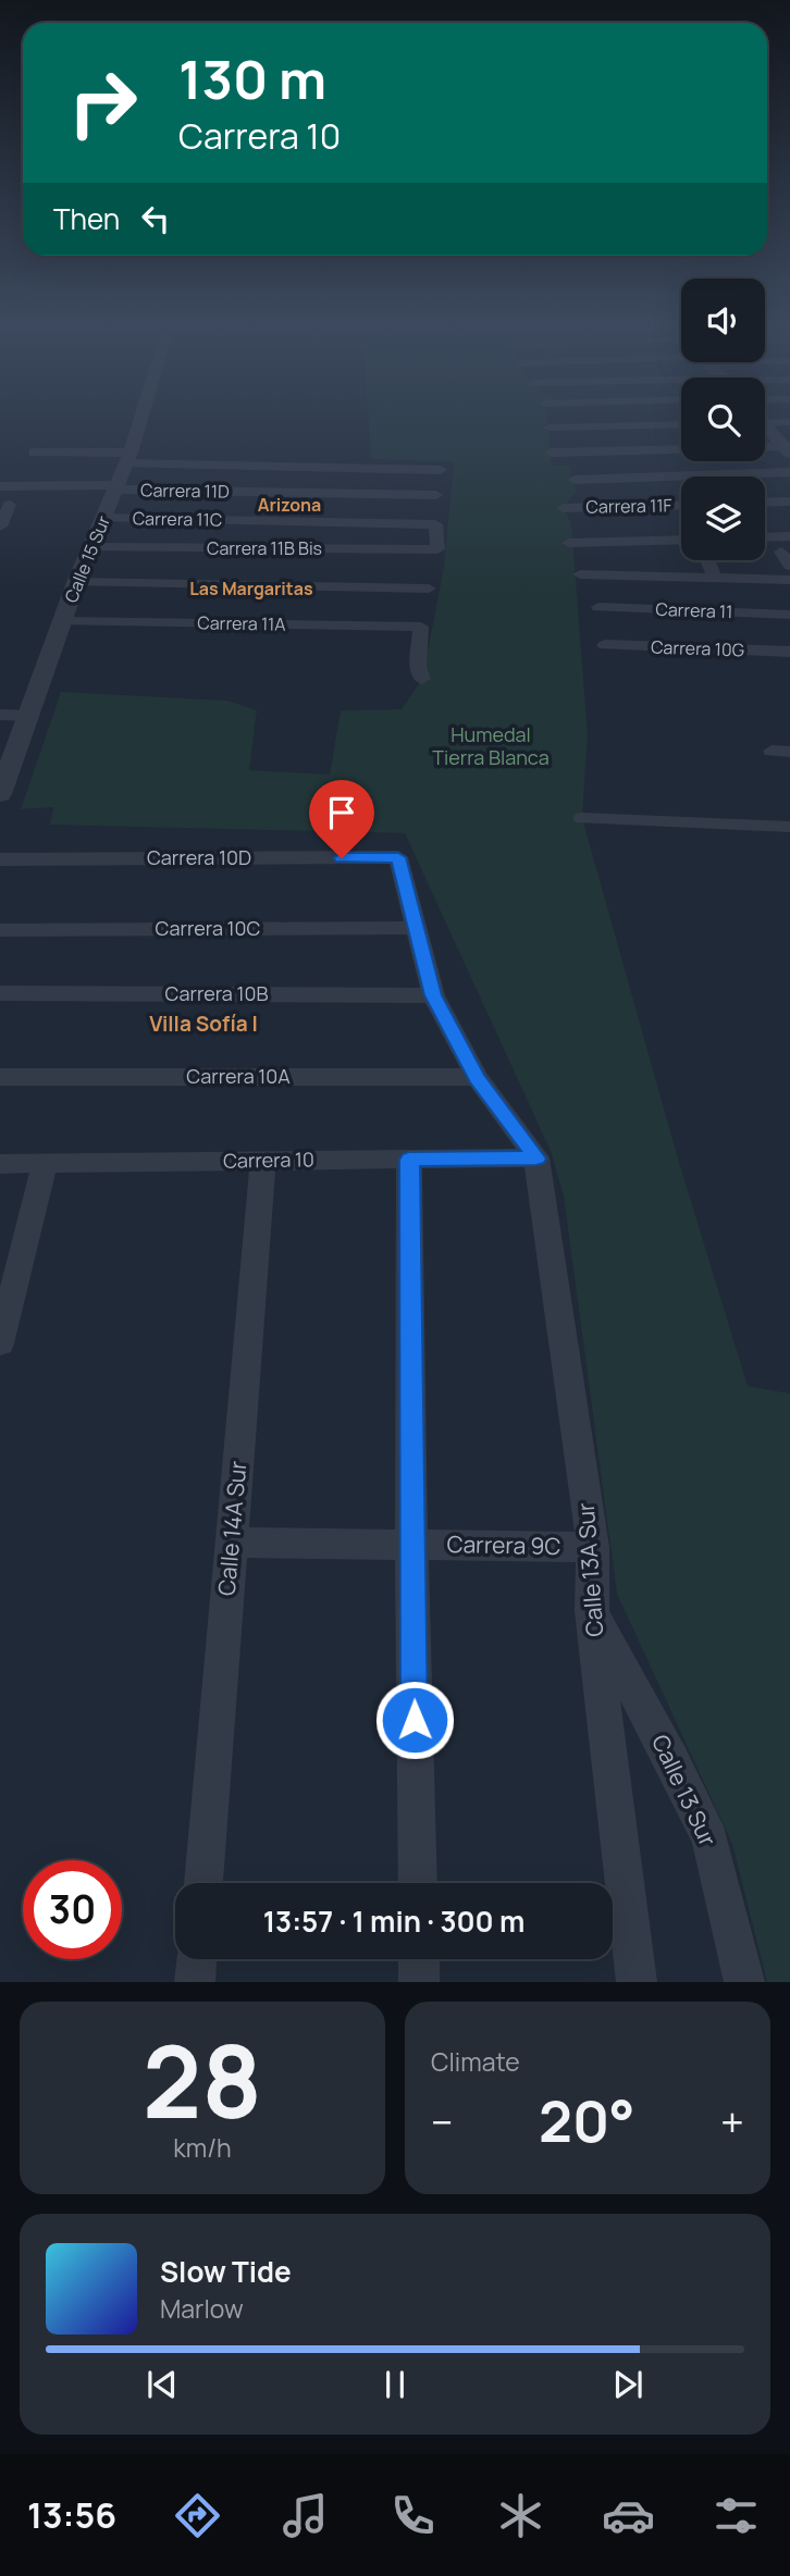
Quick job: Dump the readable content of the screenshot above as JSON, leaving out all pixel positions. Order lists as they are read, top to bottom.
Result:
{
  "streets": {
    "street": [
      "Carrera 11D",
      "Carrera 11F",
      "Carrera 11C",
      "Carrera 11B Bis",
      "Calle 15 Sur",
      "Carrera 11",
      "Carrera 11A",
      "Carrera 10G",
      "Carrera 10D",
      "Carrera 10C",
      "Carrera 10B",
      "Carrera 10A",
      "Carrera 10",
      "Calle 14A Sur",
      "Carrera 9C",
      "Calle 13A Sur",
      "Calle 13 Sur"
    ]
  },
  "crossings": [
    ["Carrera 11D", "Calle 15 Sur"],
    ["Carrera 11C", "Carrera 11B Bis"],
    ["Carrera 11C", "Calle 15 Sur"],
    ["Carrera 11B Bis", "Calle 15 Sur"],
    ["Calle 15 Sur", "Carrera 11A"],
    ["Carrera 10D", "Carrera 10C"],
    ["Carrera 10", "Calle 14A Sur"],
    ["Carrera 10", "Calle 13A Sur"],
    ["Calle 14A Sur", "Carrera 9C"],
    ["Carrera 9C", "Calle 13A Sur"],
    ["Calle 13A Sur", "Calle 13 Sur"]
  ],
  "districts": ["Arizona", "Las Margaritas", "Villa Sofía I"],
  "parks": ["Humedal Tierra Blanca"],
  "page": {
    "turn": ["130 m", "Carrera 10"],
    "then": "Then",
    "limit": "30",
    "trip": "13:57 · 1 min · 300 m",
    "tile": [
      ["28", "km/h"],
      "Climate"
    ],
    "heat": ["−", "20°", "+"],
    "song": ["Slow Tide", "Marlow"],
    "tabs": "13:56"
  }
}
